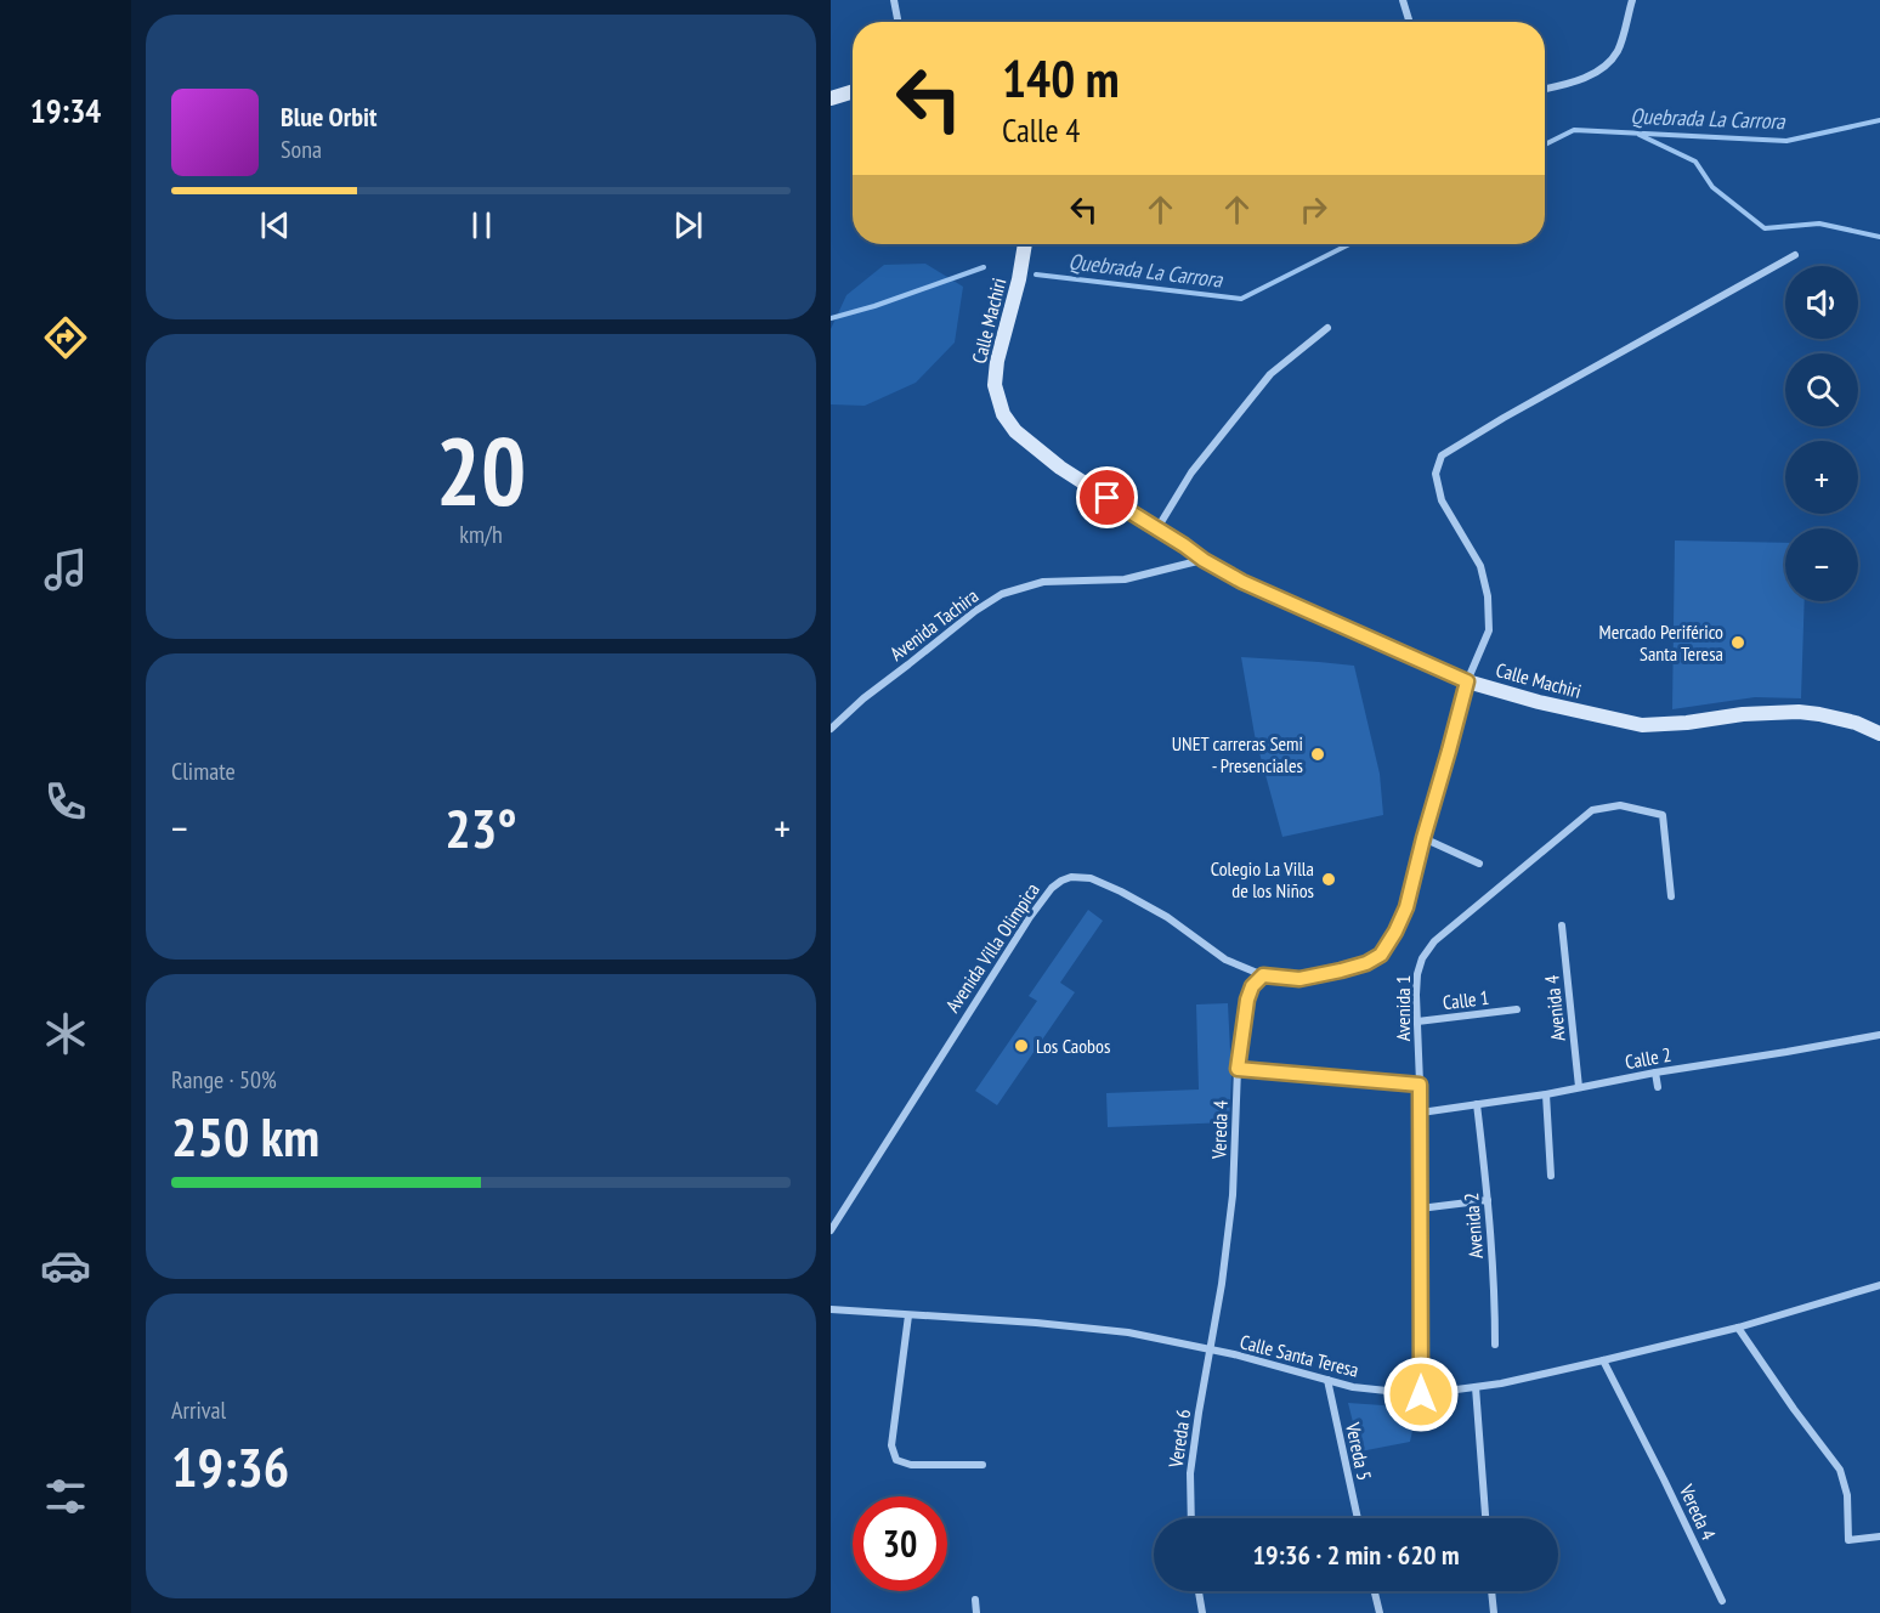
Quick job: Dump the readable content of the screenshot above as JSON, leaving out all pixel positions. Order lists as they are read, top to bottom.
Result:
{
  "streets": {
    "street": [
      "Calle Machiri",
      "Avenida Tachira",
      "Avenida Villa Olimpica",
      "Calle 1",
      "Avenida 1",
      "Avenida 4",
      "Calle 2",
      "Vereda 4",
      "Avenida 2",
      "Calle Santa Teresa",
      "Vereda 6",
      "Vereda 5"
    ]
  },
  "crossings": [
    ["Calle Machiri", "Avenida Tachira"],
    ["Avenida Villa Olimpica", "Vereda 4"],
    ["Calle 1", "Avenida 1"],
    ["Avenida 1", "Calle 2"],
    ["Avenida 1", "Calle Santa Teresa"],
    ["Avenida 4", "Calle 2"],
    ["Calle 2", "Avenida 2"],
    ["Vereda 4", "Calle Santa Teresa"],
    ["Vereda 4", "Vereda 6"],
    ["Calle Santa Teresa", "Vereda 6"],
    ["Calle Santa Teresa", "Vereda 5"]
  ],
  "water": ["Quebrada La Carrora"],
  "places": [
    "Mercado Periférico Santa Teresa",
    "UNET carreras Semi - Presenciales",
    "Colegio La Villa de los Niños",
    "Los Caobos"
  ],
  "page": {
    "tabs": "19:34",
    "turn": ["140 m", "Calle 4"],
    "song": ["Blue Orbit", "Sona"],
    "map_buttons": ["+", "−"],
    "tile": [
      ["20", "km/h"],
      "Climate",
      ["Range · 50%", "250 km"],
      ["Arrival", "19:36"]
    ],
    "heat": ["−", "23°", "+"],
    "limit": "30",
    "trip": "19:36 · 2 min · 620 m"
  }
}
